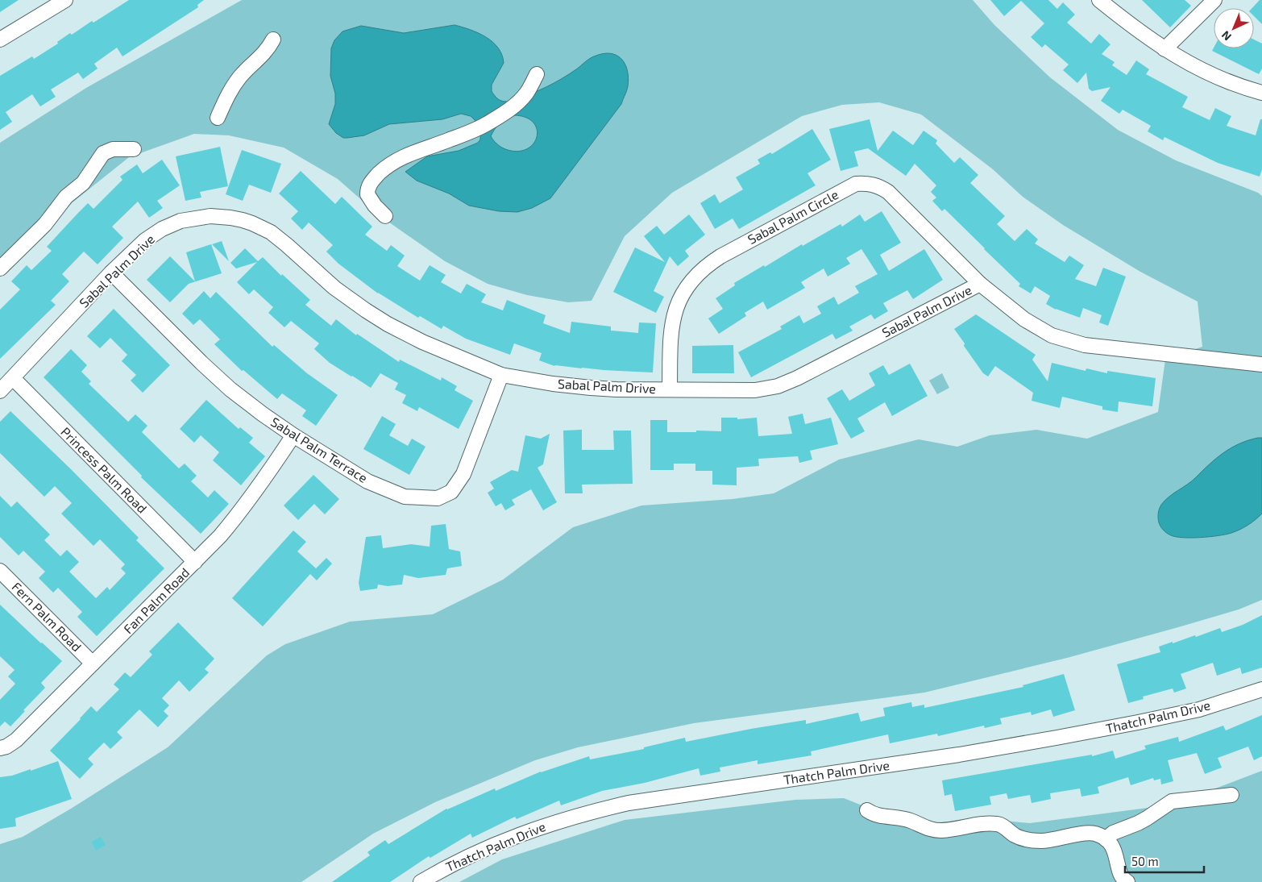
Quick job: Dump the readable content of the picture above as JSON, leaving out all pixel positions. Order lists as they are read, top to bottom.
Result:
{
  "streets": {
    "street": [
      "Sabal Palm Circle",
      "Sabal Palm Drive",
      "Sabal Palm Terrace",
      "Princess Palm Road",
      "Fan Palm Road",
      "Fern Palm Road",
      "Thatch Palm Drive"
    ]
  },
  "crossings": [
    ["Sabal Palm Circle", "Sabal Palm Drive"],
    ["Sabal Palm Drive", "Sabal Palm Terrace"],
    ["Sabal Palm Drive", "Princess Palm Road"],
    ["Sabal Palm Terrace", "Fan Palm Road"],
    ["Princess Palm Road", "Fan Palm Road"],
    ["Fan Palm Road", "Fern Palm Road"]
  ],
  "scale_bar": "50 m",
  "north": "bottom left"
}
